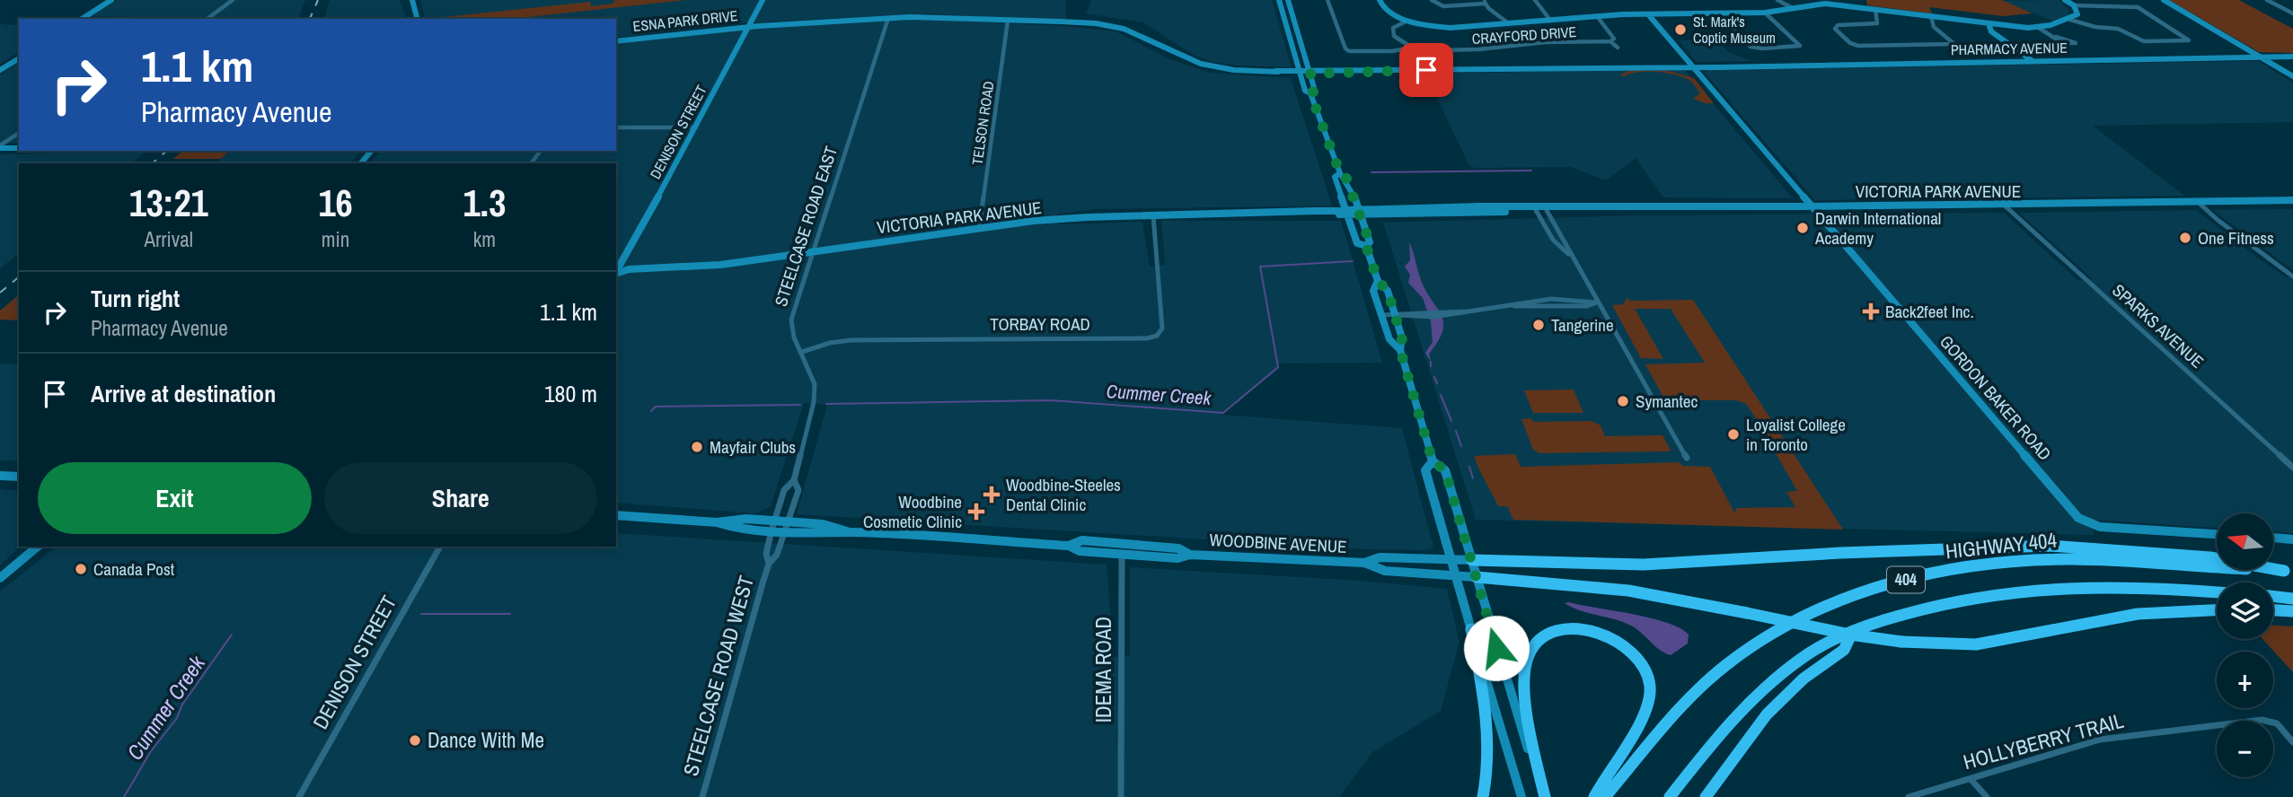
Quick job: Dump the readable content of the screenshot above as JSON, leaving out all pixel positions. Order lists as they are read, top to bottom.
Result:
{
  "streets": {
    "highway": ["HIGHWAY 404", "404"],
    "main road": ["VICTORIA PARK AVENUE"],
    "street": [
      "ESNA PARK DRIVE",
      "CRAYFORD DRIVE",
      "PHARMACY AVENUE",
      "TELSON ROAD",
      "DENISON STREET",
      "STEELCASE ROAD EAST",
      "TORBAY ROAD",
      "SPARKS AVENUE",
      "GORDON BAKER ROAD",
      "WOODBINE AVENUE",
      "IDEMA ROAD",
      "STEELCASE ROAD WEST",
      "HOLLYBERRY TRAIL"
    ]
  },
  "crossings": [
    ["ESNA PARK DRIVE", "PHARMACY AVENUE"],
    ["ESNA PARK DRIVE", "TELSON ROAD"],
    ["ESNA PARK DRIVE", "DENISON STREET"],
    ["ESNA PARK DRIVE", "STEELCASE ROAD EAST"],
    ["PHARMACY AVENUE", "GORDON BAKER ROAD"],
    ["TELSON ROAD", "VICTORIA PARK AVENUE"],
    ["VICTORIA PARK AVENUE", "STEELCASE ROAD EAST"],
    ["VICTORIA PARK AVENUE", "TORBAY ROAD"],
    ["VICTORIA PARK AVENUE", "SPARKS AVENUE"],
    ["VICTORIA PARK AVENUE", "GORDON BAKER ROAD"],
    ["STEELCASE ROAD EAST", "TORBAY ROAD"],
    ["STEELCASE ROAD EAST", "WOODBINE AVENUE"],
    ["STEELCASE ROAD EAST", "STEELCASE ROAD WEST"],
    ["WOODBINE AVENUE", "IDEMA ROAD"],
    ["WOODBINE AVENUE", "STEELCASE ROAD WEST"]
  ],
  "water": ["Cummer Creek"],
  "places": {
    "other": [
      "St. Mark's Coptic Museum",
      "Darwin International Academy",
      "One Fitness",
      "Tangerine",
      "Symantec",
      "Loyalist College in Toronto",
      "Mayfair Clubs",
      "Canada Post",
      "Dance With Me"
    ],
    "health": ["Back2feet Inc.", "Woodbine-Steeles Dental Clinic", "Woodbine Cosmetic Clinic"]
  },
  "north": "left",
  "page": {
    "turn": ["1.1 km", "Pharmacy Avenue"],
    "eta": [
      "13:21",
      "Arrival",
      "16",
      "min",
      "1.3",
      "km"
    ],
    "list": [
      {
        "name": "Turn right",
        "note": "Pharmacy Avenue",
        "value": "1.1 km"
      },
      {
        "name": "Arrive at destination",
        "value": "180 m"
      }
    ],
    "buttons": ["Exit", "Share"],
    "map_buttons": ["+", "−"]
  }
}
